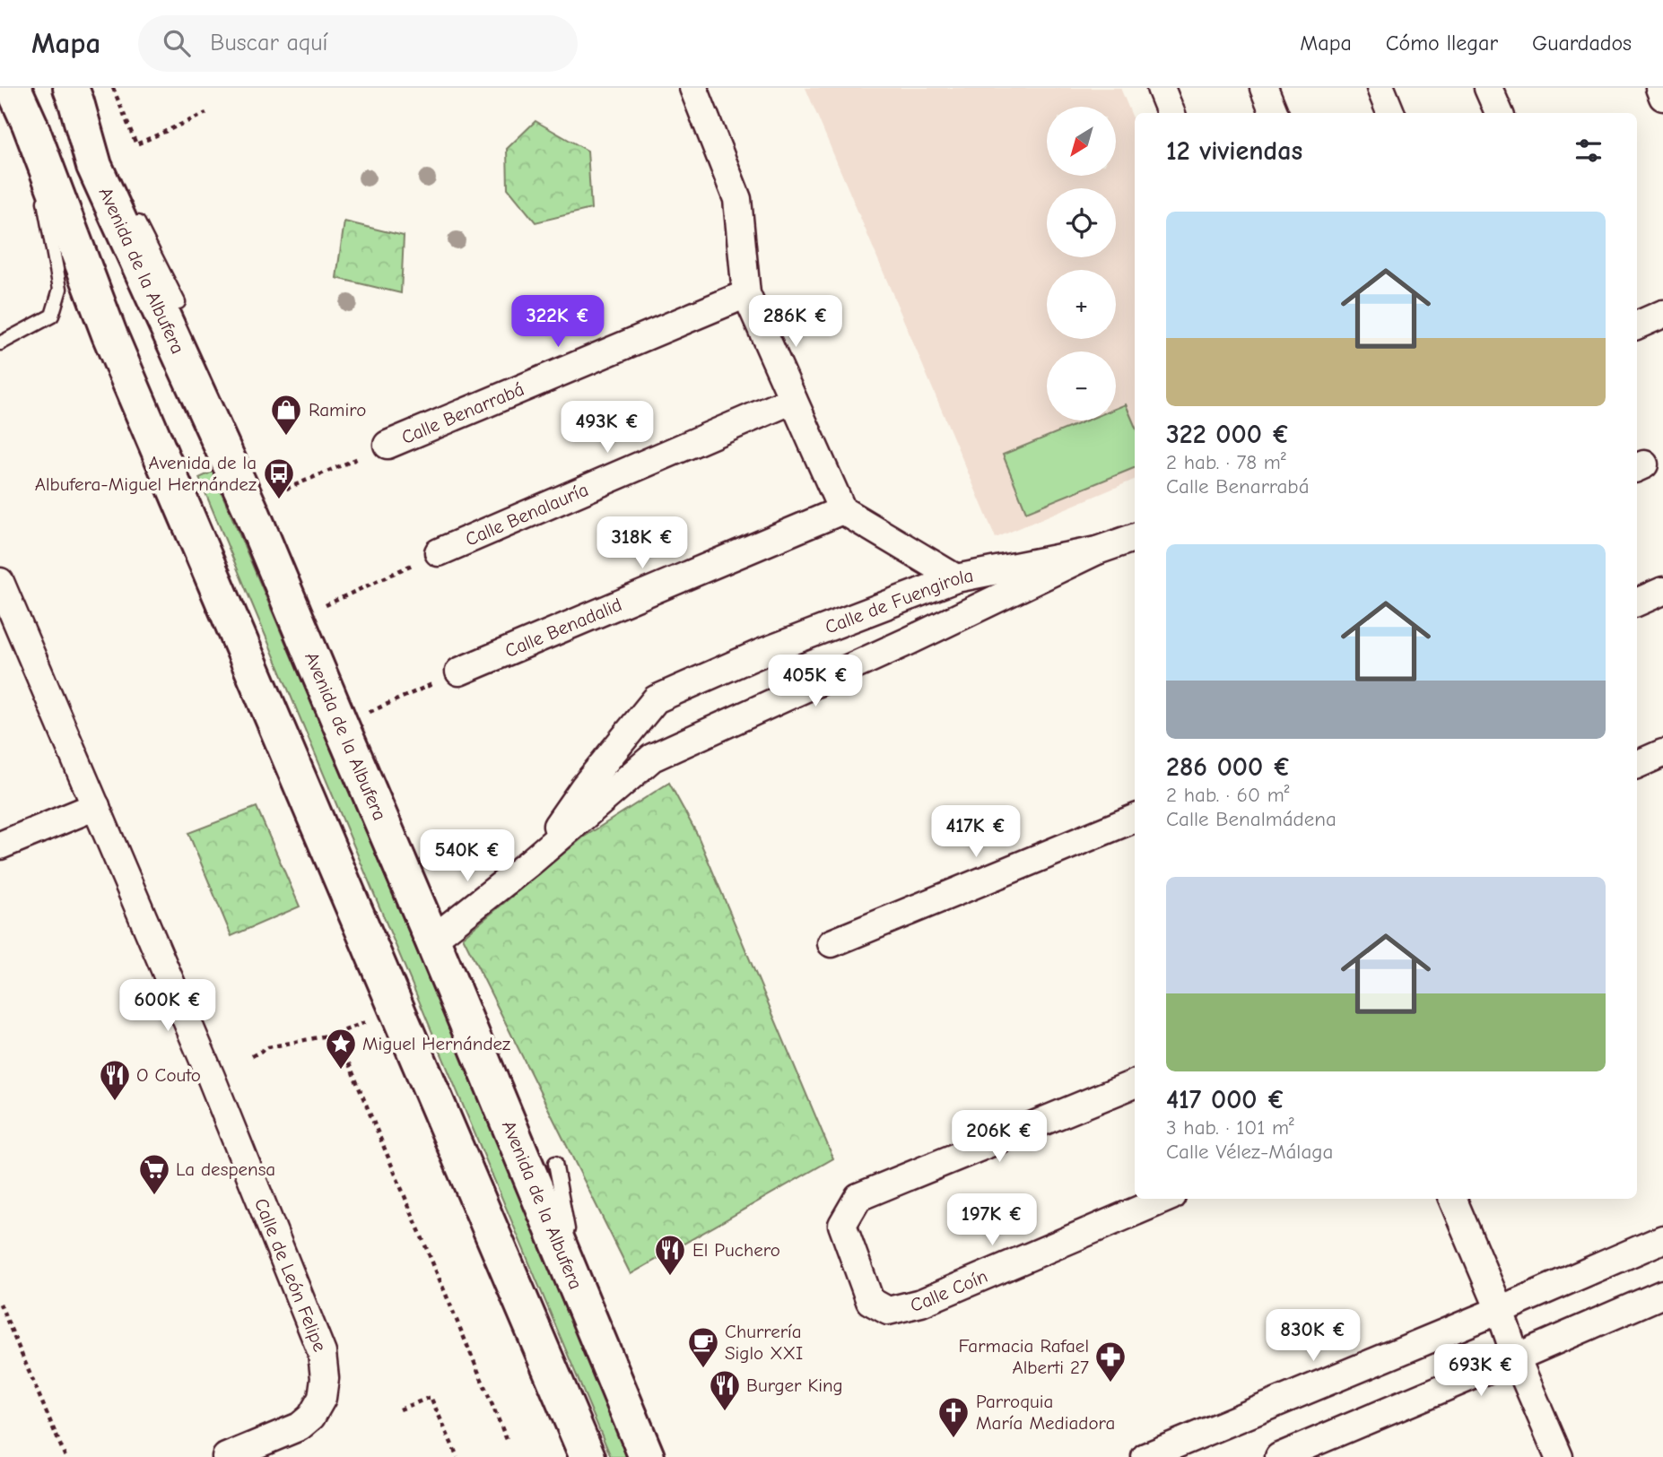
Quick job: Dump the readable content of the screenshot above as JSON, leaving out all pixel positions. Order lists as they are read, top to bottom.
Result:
{
  "streets": {
    "main road": ["Avenida de la Albufera"],
    "street": [
      "Calle Benarrabá",
      "Calle Benalauría",
      "Calle de Fuengirola",
      "Calle Benadalid",
      "Calle de León Felipe",
      "Calle Coín"
    ]
  },
  "crossings": [
    ["Avenida de la Albufera", "Calle de Fuengirola"]
  ],
  "places": {
    "shop": ["Ramiro"],
    "bus stop": ["Avenida de la Albufera-Miguel Hernández"],
    "place": ["Miguel Hernández"],
    "restaurant": ["O Couto", "El Puchero", "Burger King"],
    "supermarket": ["La despensa"],
    "cafe": ["Churrería Siglo XXI"],
    "pharmacy": ["Farmacia Rafael Alberti 27"],
    "church": ["Parroquia María Mediadora"]
  },
  "north": "bottom left",
  "page": {
    "header": "Mapa",
    "search": "Buscar aquí",
    "nav": ["Mapa", "Cómo llegar", "Guardados"],
    "map_buttons": ["+", "−"],
    "heading": "12 viviendas",
    "list": [
      {
        "name": "322 000 €",
        "note": "2 hab. · 78 m² · Calle Benarrabá"
      },
      {
        "name": "286 000 €",
        "note": "2 hab. · 60 m² · Calle Benalmádena"
      },
      {
        "name": "417 000 €",
        "note": "3 hab. · 101 m² · Calle Vélez-Málaga"
      }
    ],
    "price": [
      "322K €",
      "286K €",
      "493K €",
      "318K €",
      "405K €",
      "417K €",
      "540K €",
      "600K €",
      "206K €",
      "197K €",
      "830K €",
      "693K €"
    ]
  }
}
